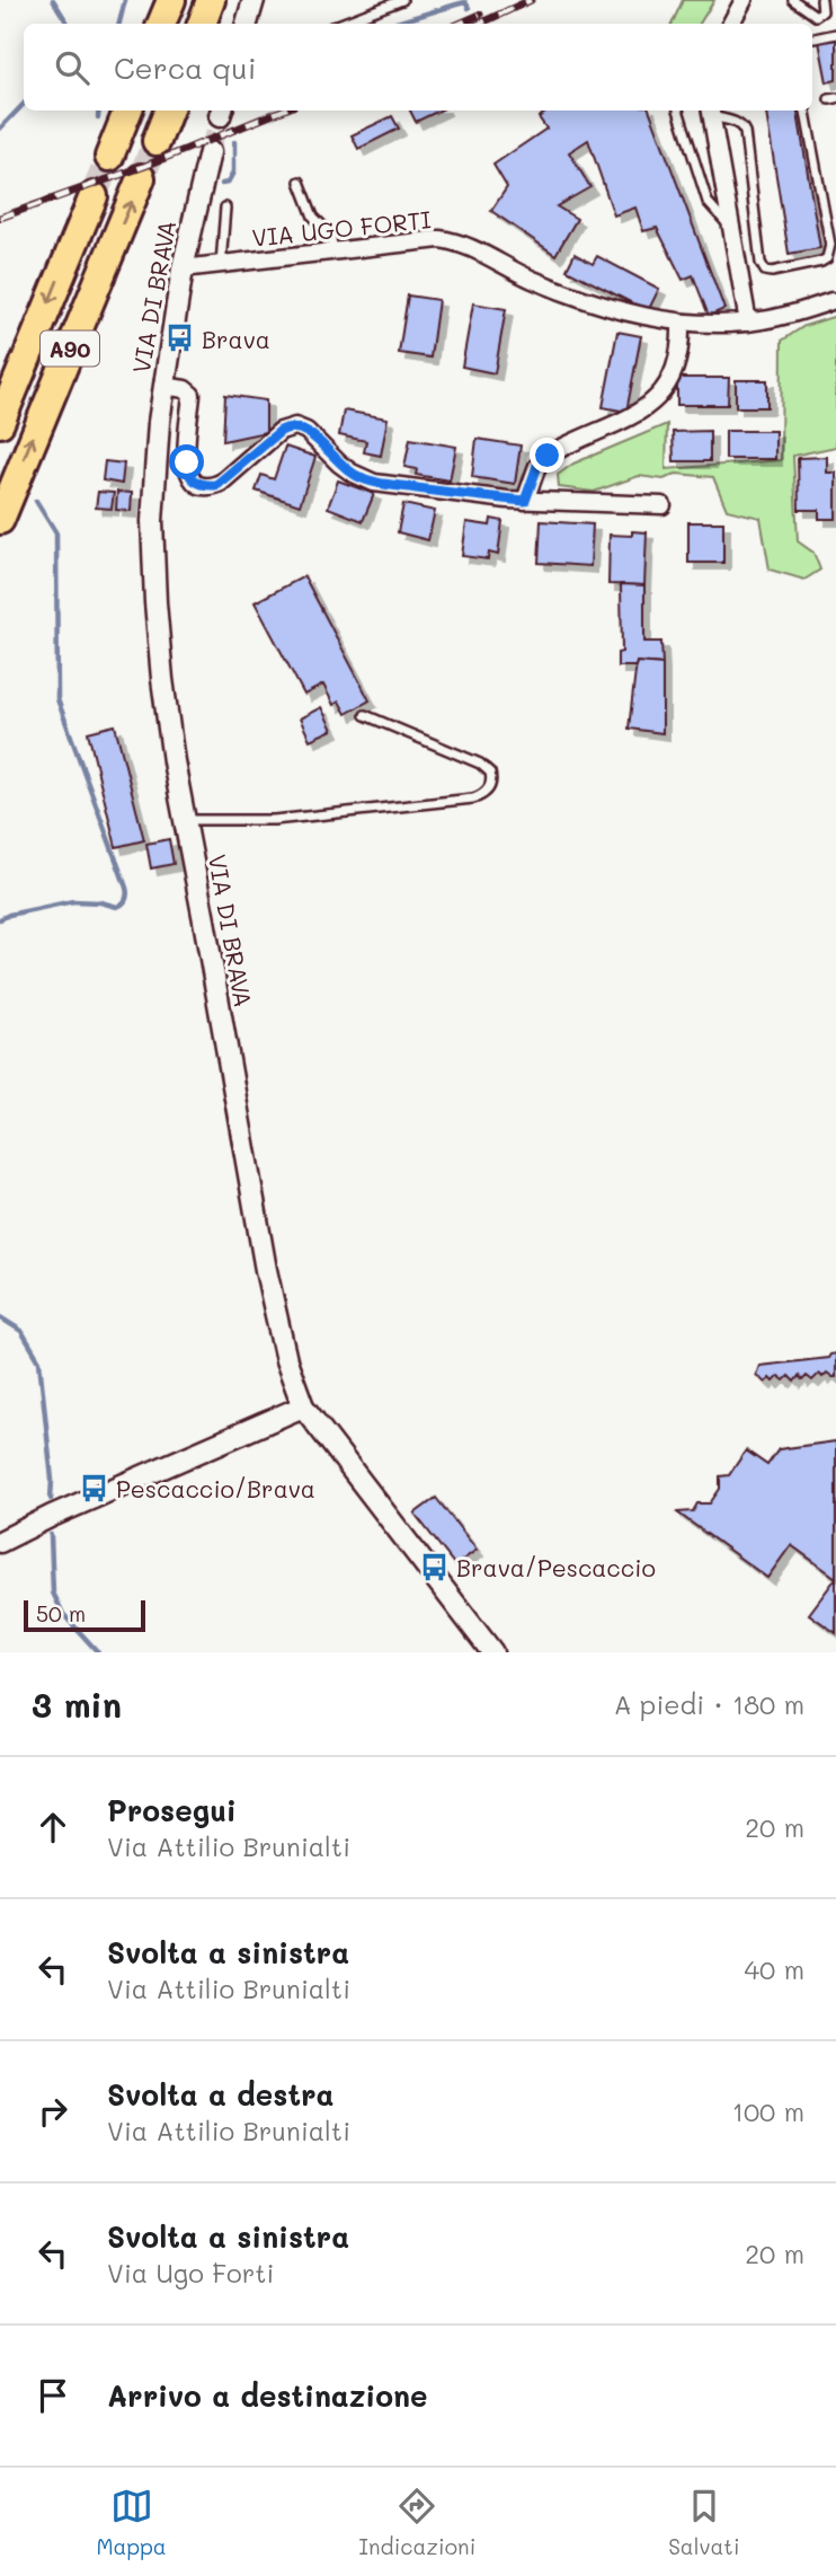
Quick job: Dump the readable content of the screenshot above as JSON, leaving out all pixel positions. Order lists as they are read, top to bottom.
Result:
{
  "streets": {
    "highway": ["A90"],
    "street": ["VIA UGO FORTI", "VIA DI BRAVA"]
  },
  "crossings": [
    ["VIA UGO FORTI", "VIA DI BRAVA"]
  ],
  "places": {
    "bus stop": ["Brava", "Pescaccio/Brava", "Brava/Pescaccio"]
  },
  "scale_bar": "50 m",
  "page": {
    "search": "Cerca qui",
    "scale": "50 m",
    "heading": ["3 min", "A piedi · 180 m"],
    "list": [
      ["Prosegui", "Via Attilio Brunialti", "20 m"],
      ["Svolta a sinistra", "Via Attilio Brunialti", "40 m"],
      ["Svolta a destra", "Via Attilio Brunialti", "100 m"],
      ["Svolta a sinistra", "Via Ugo Forti", "20 m"],
      "Arrivo a destinazione"
    ],
    "nav": ["Mappa", "Indicazioni", "Salvati"]
  }
}
